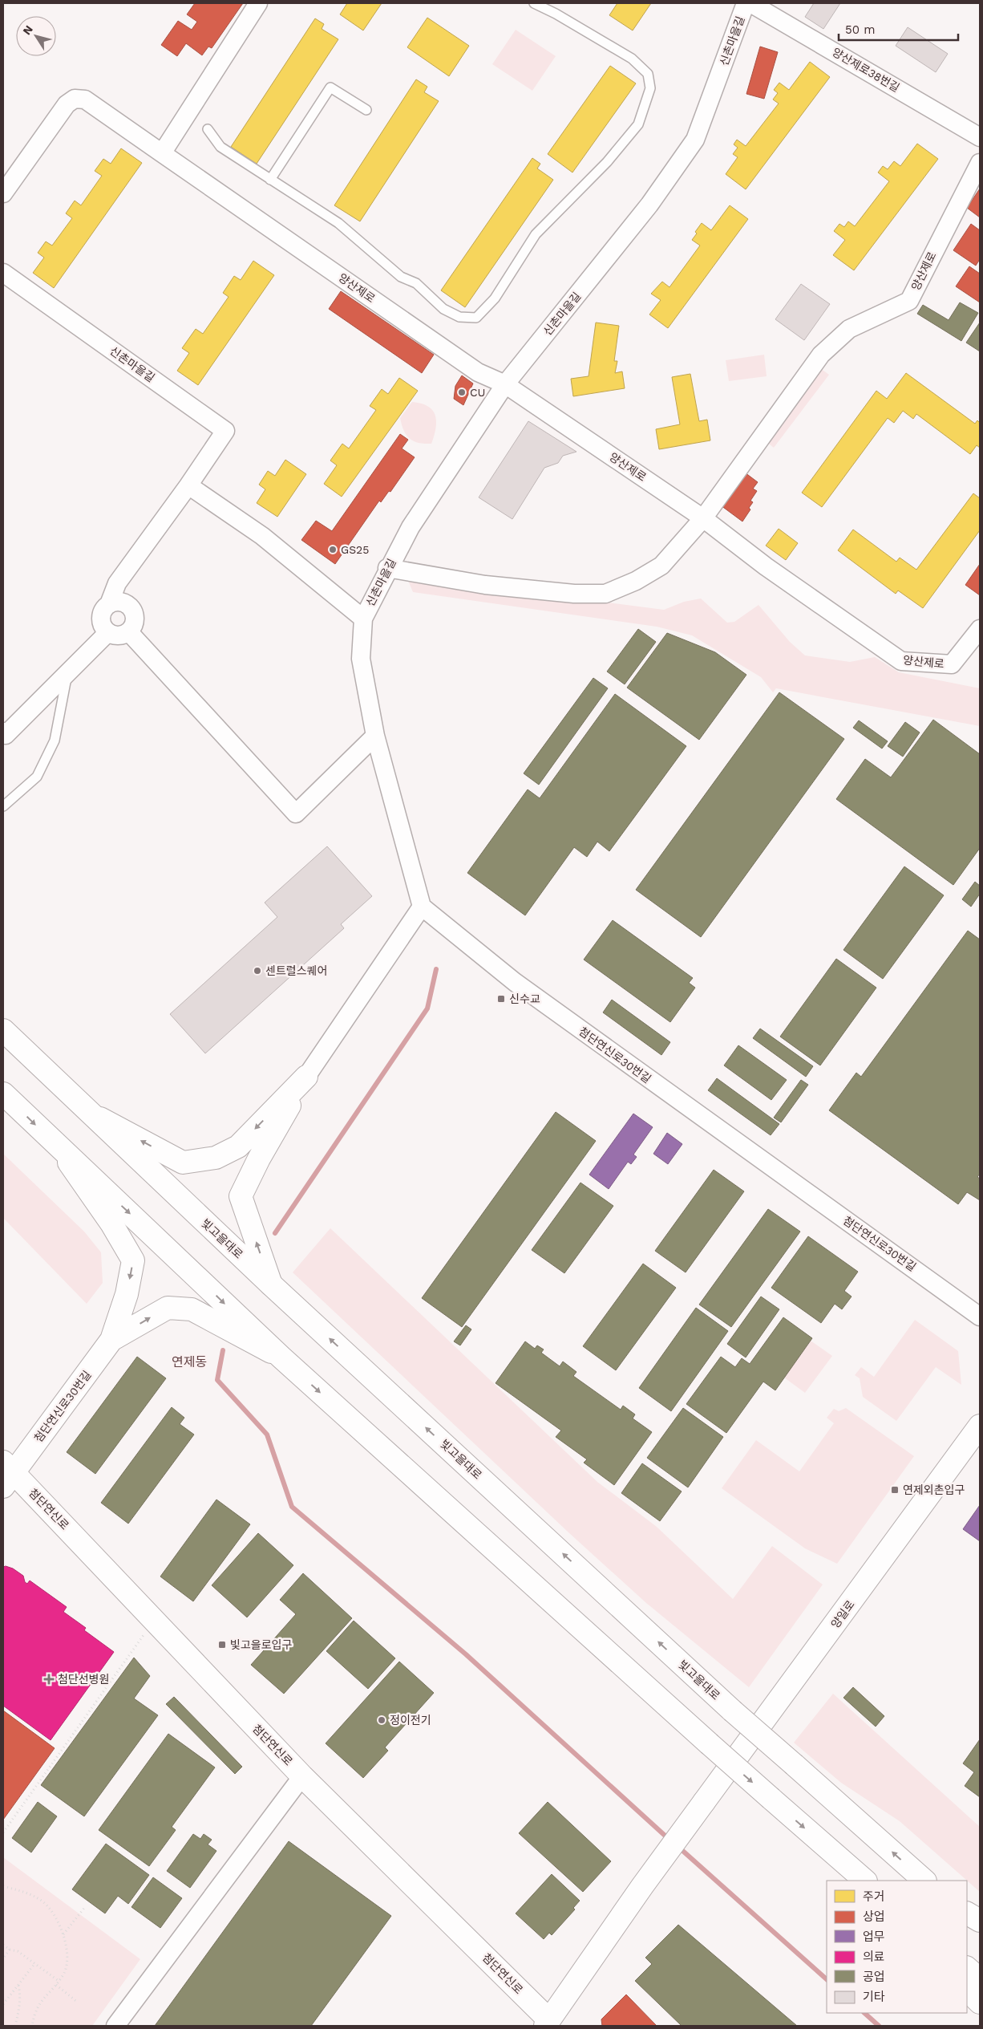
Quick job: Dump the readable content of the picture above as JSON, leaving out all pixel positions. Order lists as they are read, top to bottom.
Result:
{
  "streets": {
    "main road": [
      "첨단연신로30번길",
      "빛고을대로",
      "첨단연신로",
      "양일로"
    ],
    "street": ["신촌마을길", "양산제로38번길", "양산제로"]
  },
  "crossings": [
    ["신촌마을길", "양산제로"],
    ["신촌마을길", "첨단연신로30번길"],
    ["첨단연신로30번길", "첨단연신로"],
    ["첨단연신로", "양일로"]
  ],
  "districts": ["연제동"],
  "places": {
    "other": [
      "CU",
      "GS25",
      "센트럴스퀘어",
      "정이전기"
    ],
    "transit": ["신수교", "연제외촌입구", "빛고을로입구"],
    "health": ["첨단선병원"]
  },
  "legend": [
    "주거",
    "상업",
    "업무",
    "의료",
    "공업",
    "기타"
  ],
  "scale_bar": "50 m",
  "north": "top left"
}
